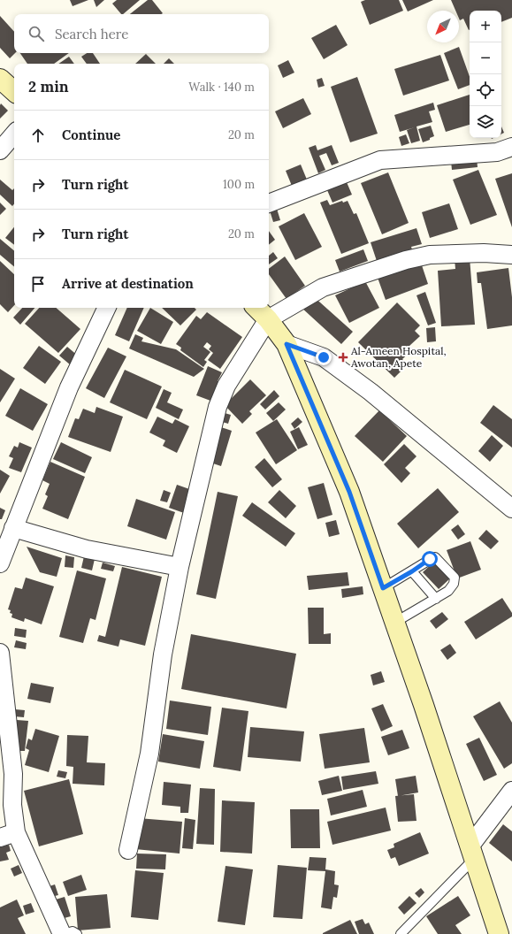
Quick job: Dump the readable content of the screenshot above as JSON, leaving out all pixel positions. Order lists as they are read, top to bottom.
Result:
{
  "places": {
    "health": ["Al-Ameen Hospital, Awotan, Apete"]
  },
  "north": "bottom left",
  "page": {
    "map_buttons": ["+", "−"],
    "search": "Search here",
    "heading": ["2 min", "Walk · 140 m"],
    "list": [
      ["Continue", "20 m"],
      ["Turn right", "100 m"],
      ["Turn right", "20 m"],
      "Arrive at destination"
    ]
  }
}
